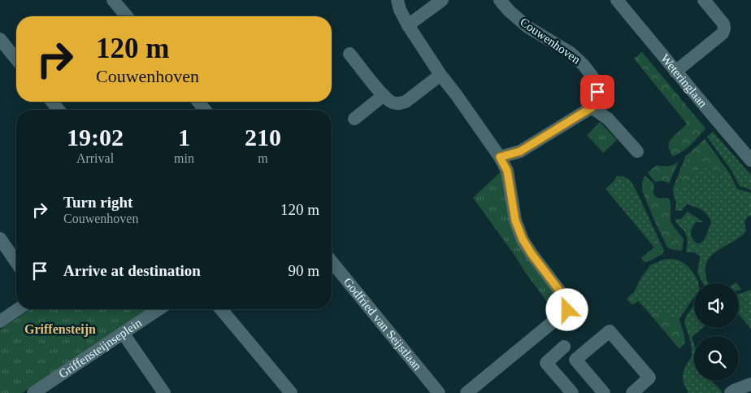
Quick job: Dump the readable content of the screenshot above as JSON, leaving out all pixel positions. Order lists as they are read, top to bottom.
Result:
{
  "streets": {
    "street": [
      "Couwenhoven",
      "Weteringlaan",
      "Godfried van Seijstlaan",
      "Griffensteijnseplein"
    ]
  },
  "districts": ["Griffensteijn"],
  "page": {
    "turn": ["120 m", "Couwenhoven"],
    "eta": [
      "19:02",
      "Arrival",
      "1",
      "min",
      "210",
      "m"
    ],
    "list": [
      {
        "name": "Turn right",
        "note": "Couwenhoven",
        "value": "120 m"
      },
      {
        "name": "Arrive at destination",
        "value": "90 m"
      }
    ]
  }
}
